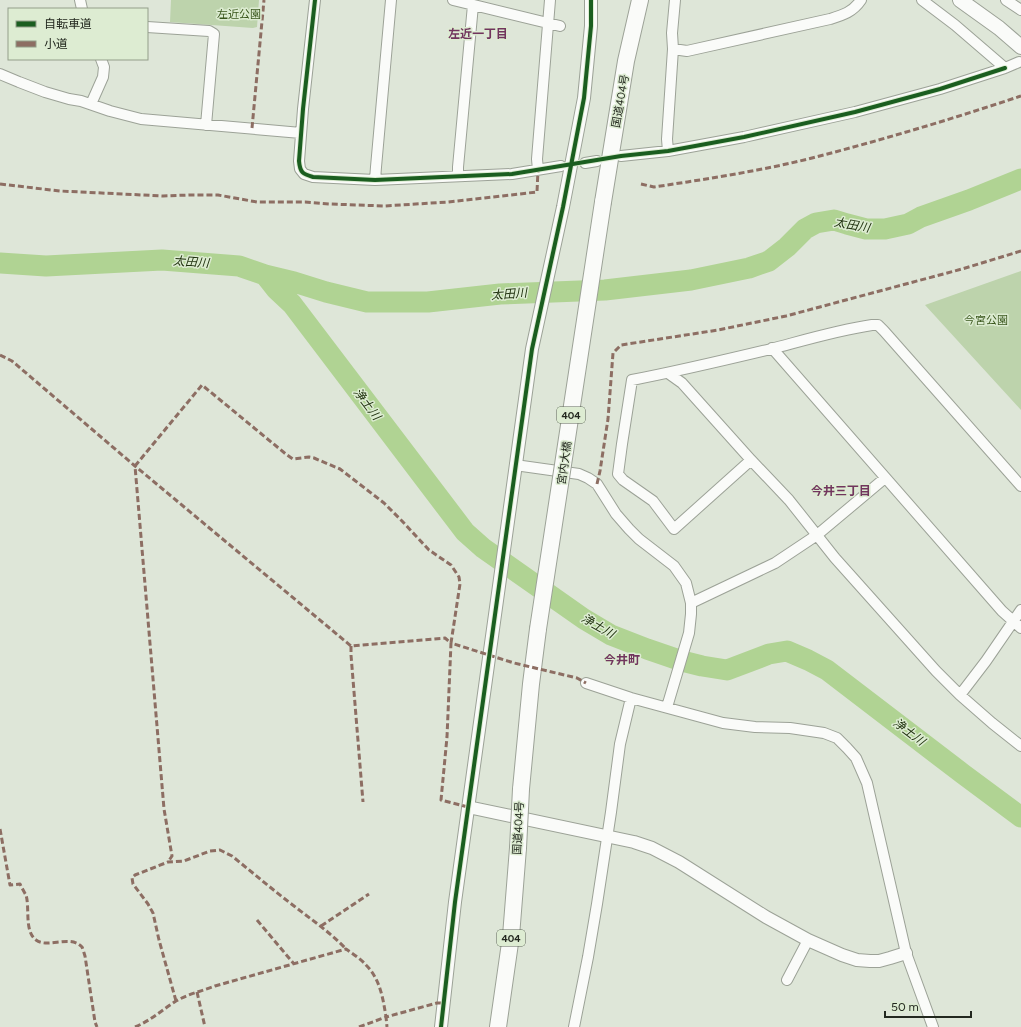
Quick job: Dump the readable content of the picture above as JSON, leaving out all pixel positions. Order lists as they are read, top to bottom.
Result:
{
  "streets": {
    "highway": ["国道404号", "404", "宮内大橋"]
  },
  "crossings": [
    ["国道404号", "宮内大橋"]
  ],
  "districts": ["左近一丁目", "今井三丁目", "今井町"],
  "water": ["太田川", "浄土川"],
  "parks": ["左近公園", "今宮公園"],
  "legend": ["自転車道", "小道"],
  "scale_bar": "50 m"
}
